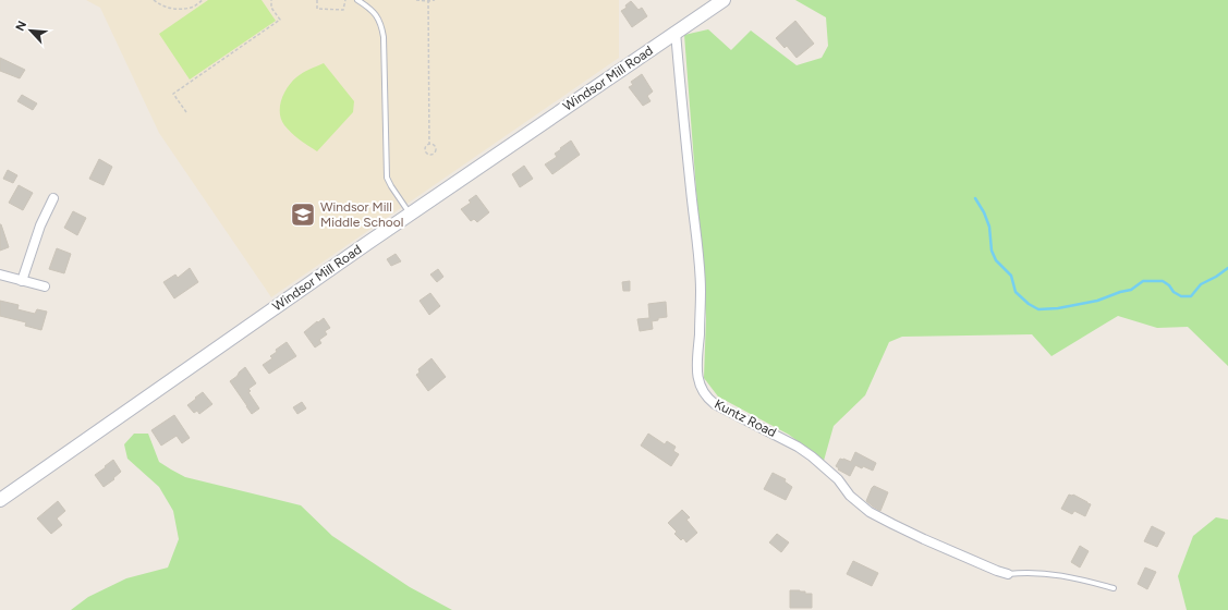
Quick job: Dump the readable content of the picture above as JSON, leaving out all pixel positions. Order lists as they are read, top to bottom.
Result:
{
  "streets": {
    "main road": ["Windsor Mill Road"],
    "street": ["Kuntz Road"]
  },
  "crossings": [
    ["Windsor Mill Road", "Kuntz Road"]
  ],
  "places": {
    "school or university": ["Windsor Mill Middle School"]
  },
  "north": "top left"
}
